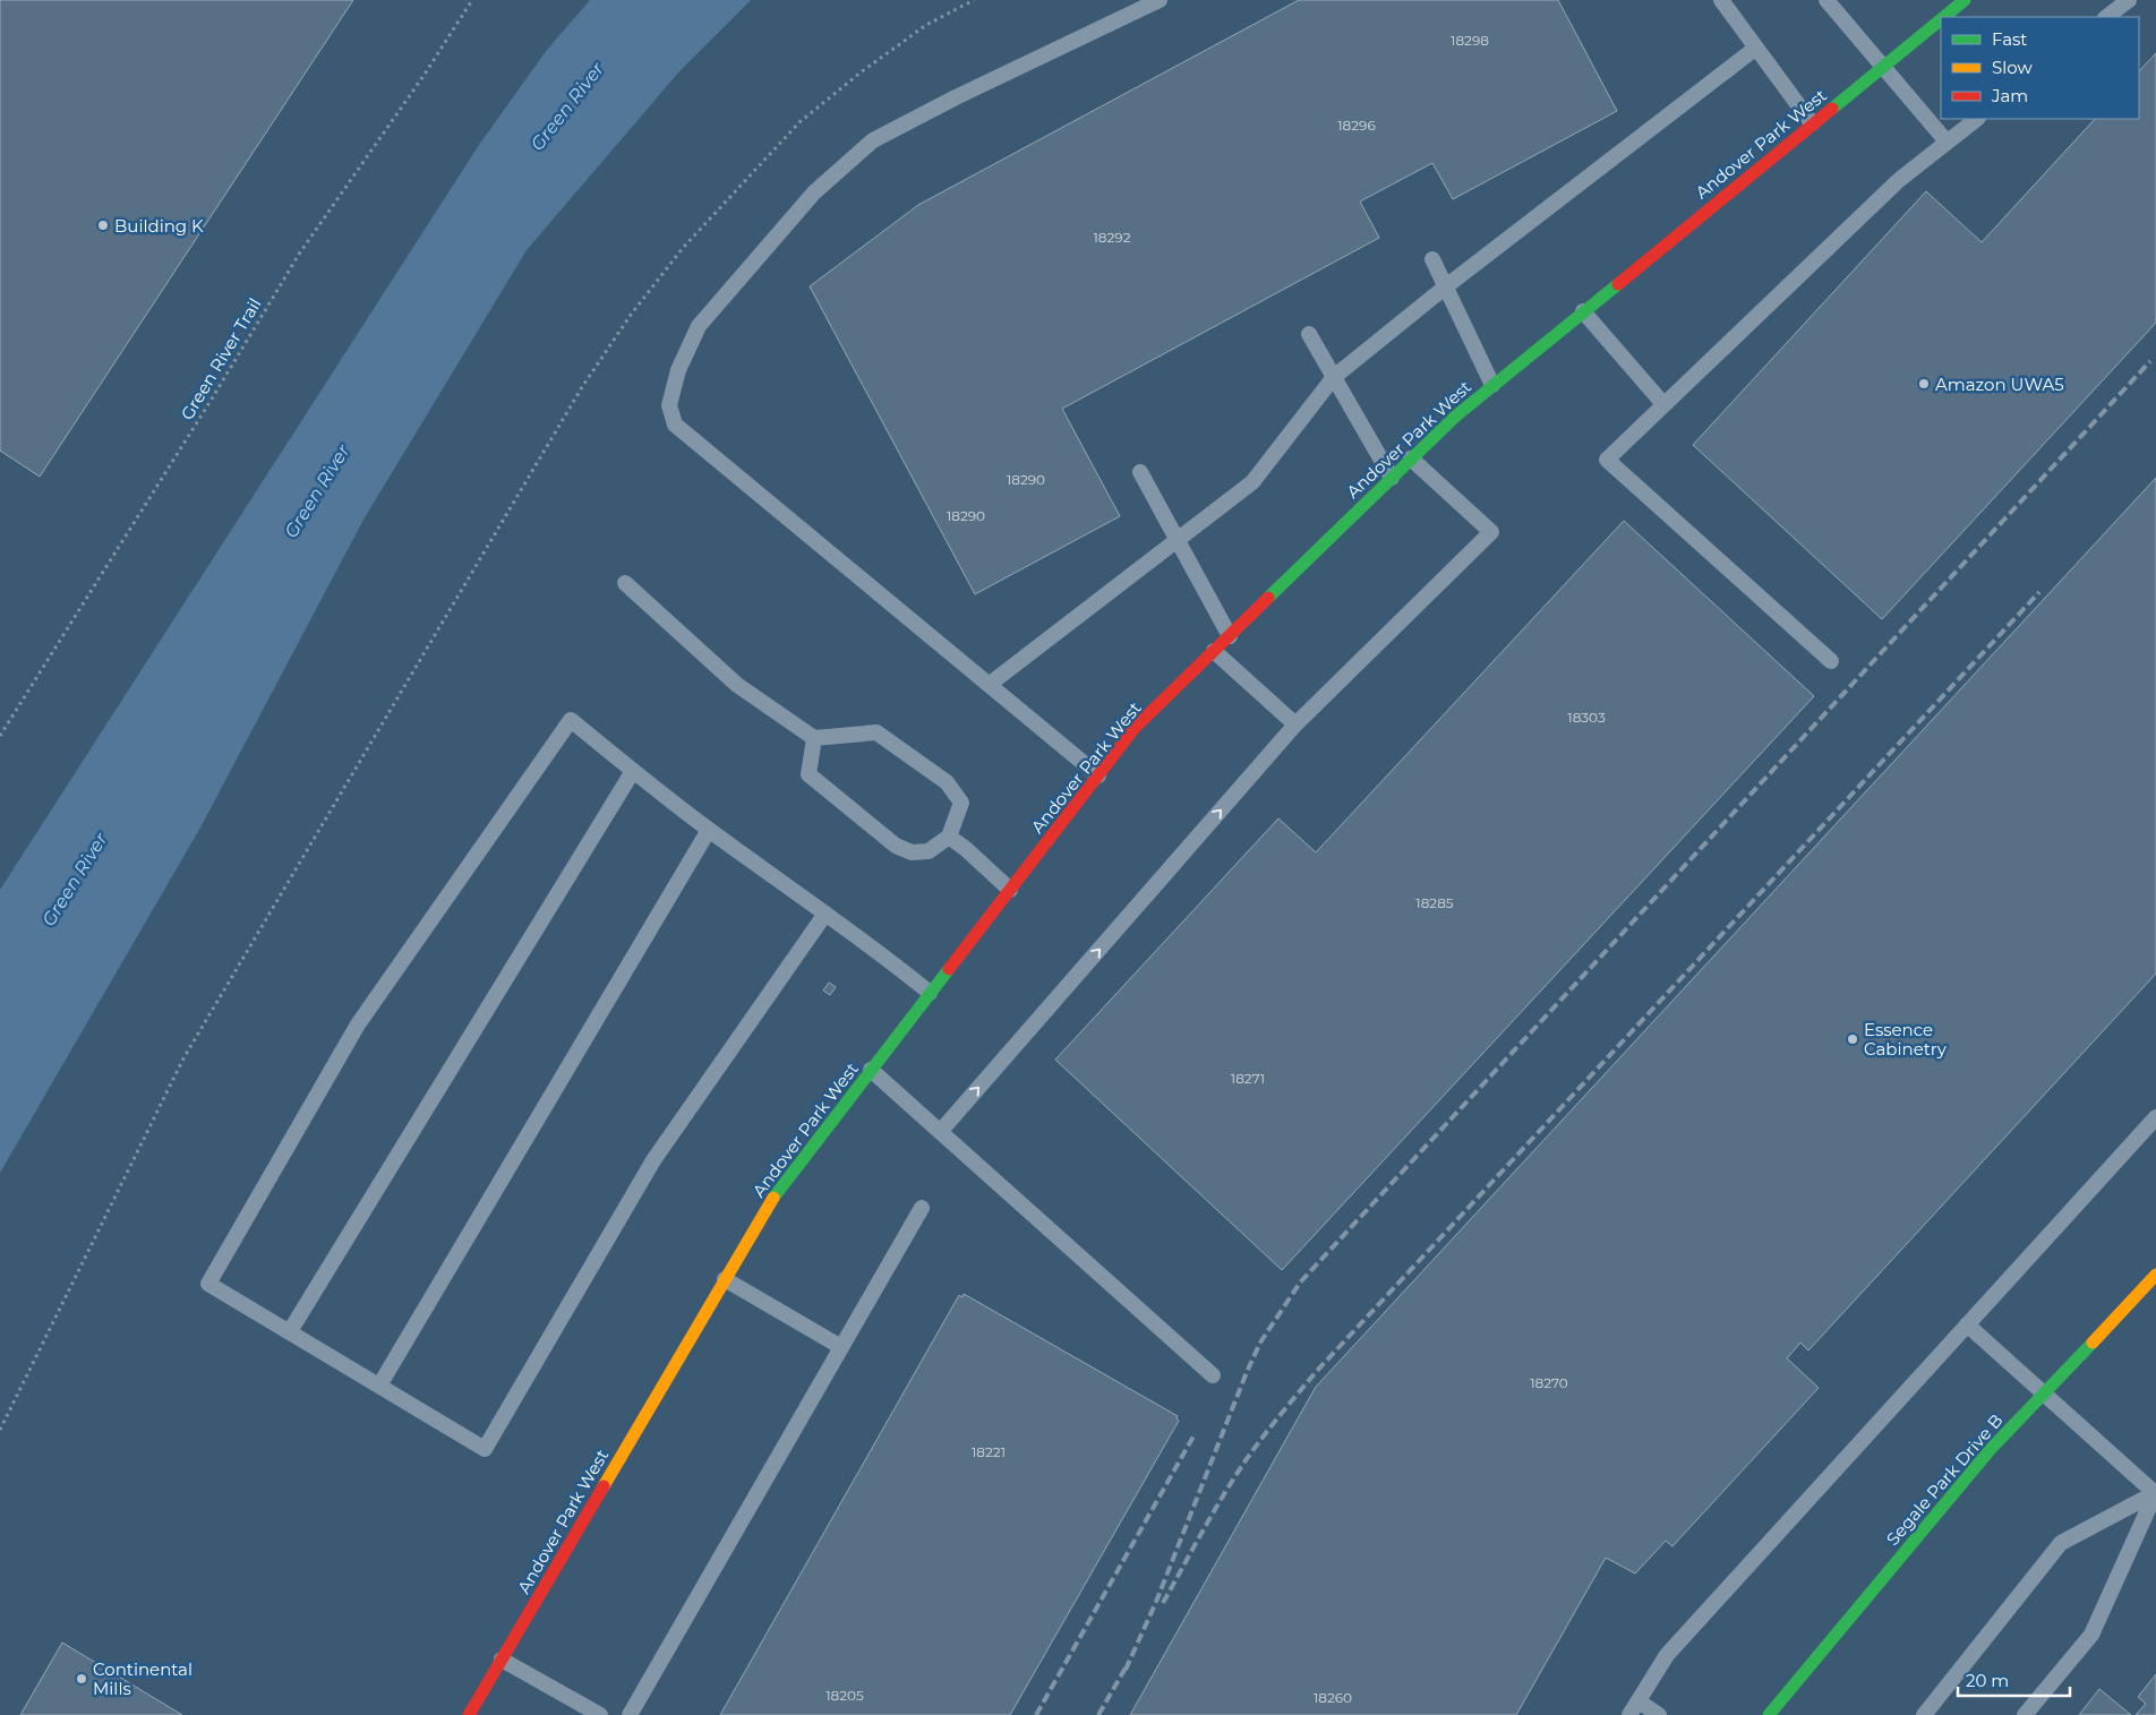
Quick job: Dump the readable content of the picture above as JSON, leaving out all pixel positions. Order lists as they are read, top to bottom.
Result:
{
  "streets": {
    "street": ["Andover Park West", "Segale Park Drive B"],
    "path": ["Green River Trail"]
  },
  "water": ["Green River"],
  "places": [
    "Building K",
    "Amazon UWA5",
    "Essence Cabinetry",
    "Continental Mills"
  ],
  "house_numbers": [
    "18298",
    "18296",
    "18292",
    "18290",
    "18290",
    "18303",
    "18285",
    "18271",
    "18270",
    "18221",
    "18205",
    "18260"
  ],
  "legend": ["Fast", "Slow", "Jam"],
  "scale_bar": "20 m"
}
